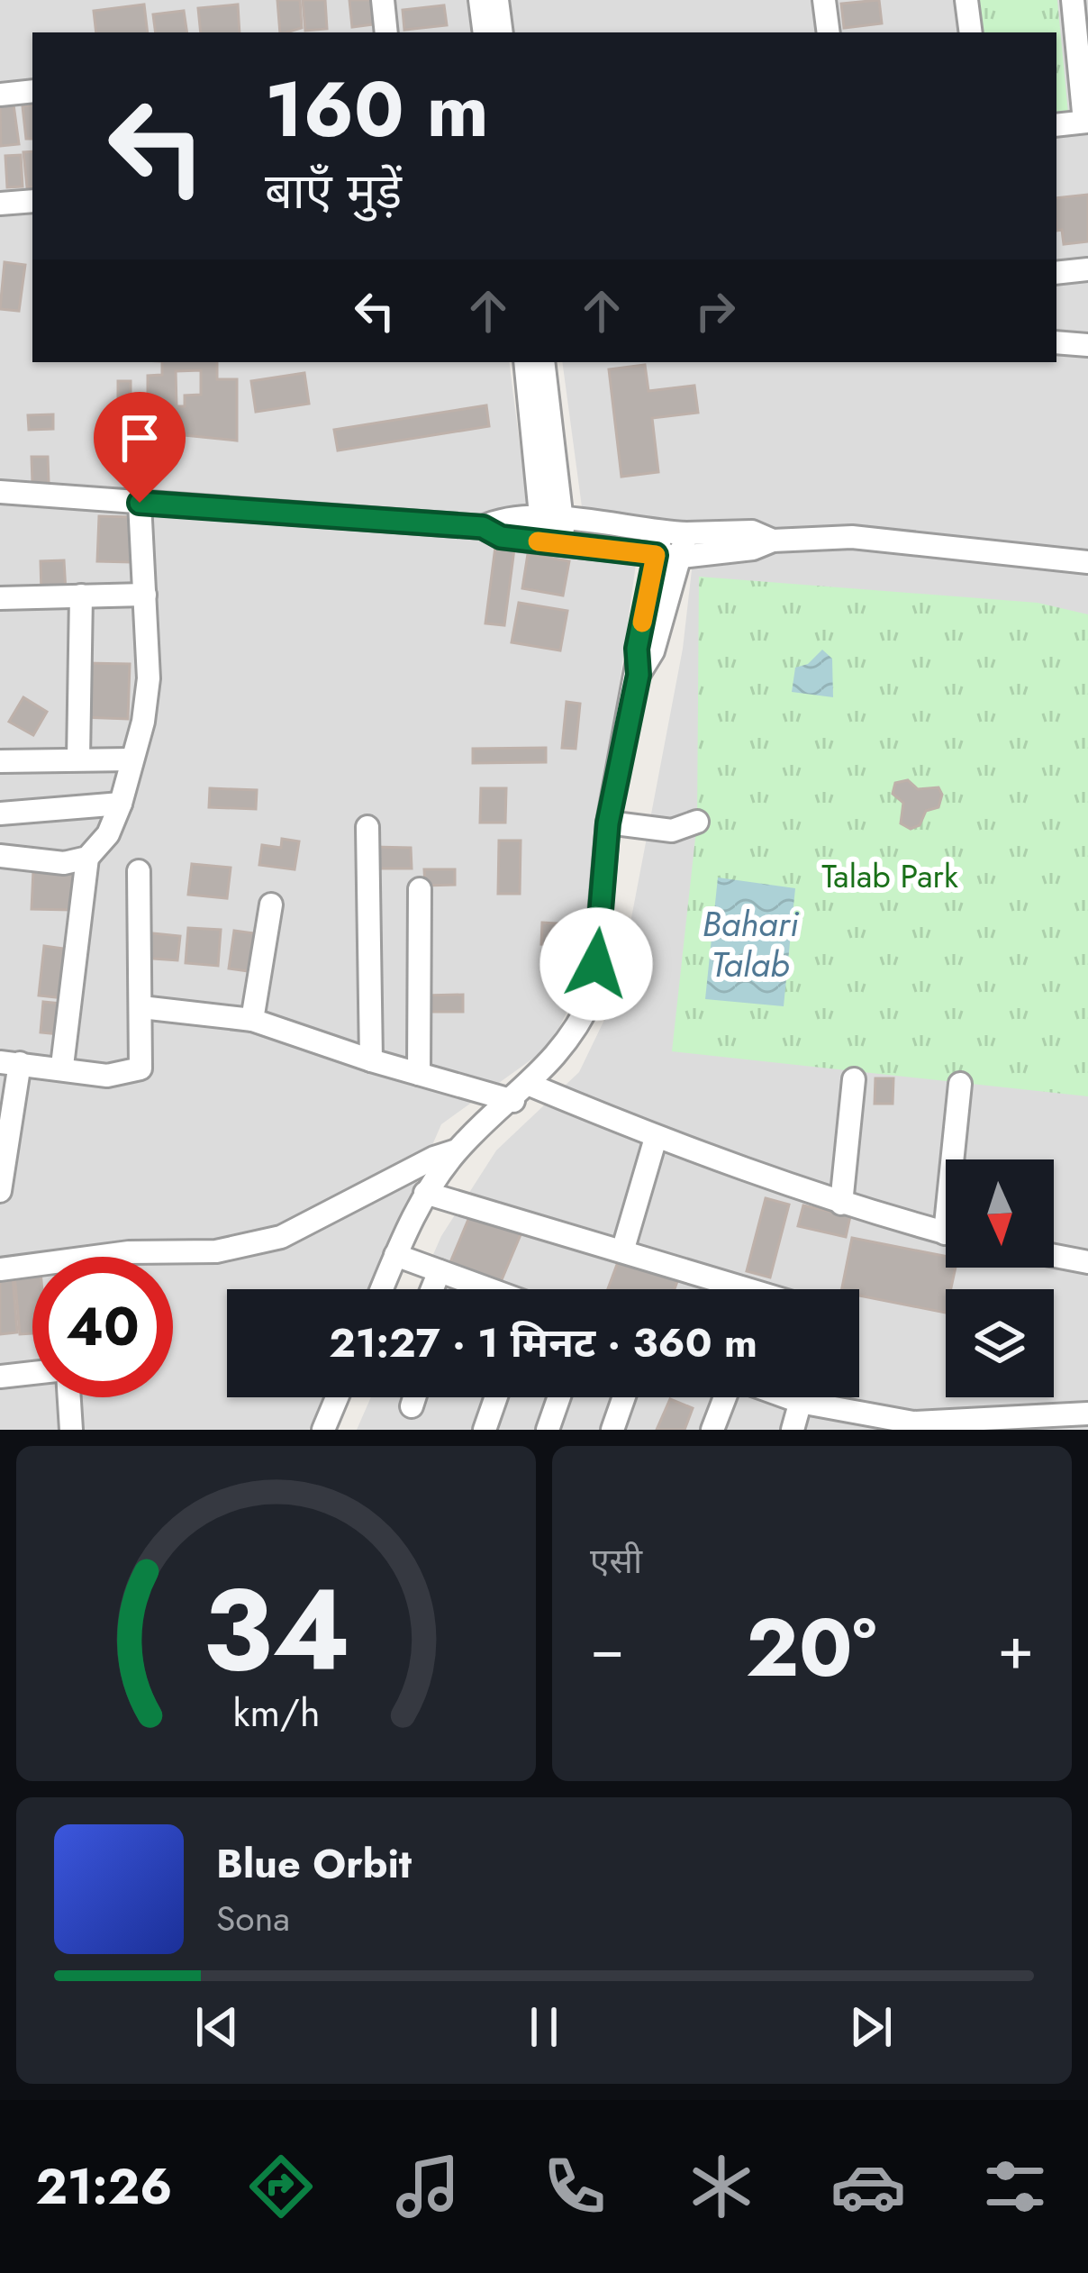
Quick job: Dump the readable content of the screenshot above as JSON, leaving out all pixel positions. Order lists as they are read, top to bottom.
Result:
{
  "water": ["Bahari Talab"],
  "parks": ["Talab Park"],
  "north": "bottom",
  "page": {
    "turn": ["160 m", "बाएँ मुड़ें"],
    "limit": "40",
    "trip": "21:27 · 1 मिनट · 360 m",
    "tile": "एसी",
    "heat": ["−", "20°", "+"],
    "song": ["Blue Orbit", "Sona"],
    "tabs": "21:26",
    "gauge": ["34", "km/h"]
  }
}
